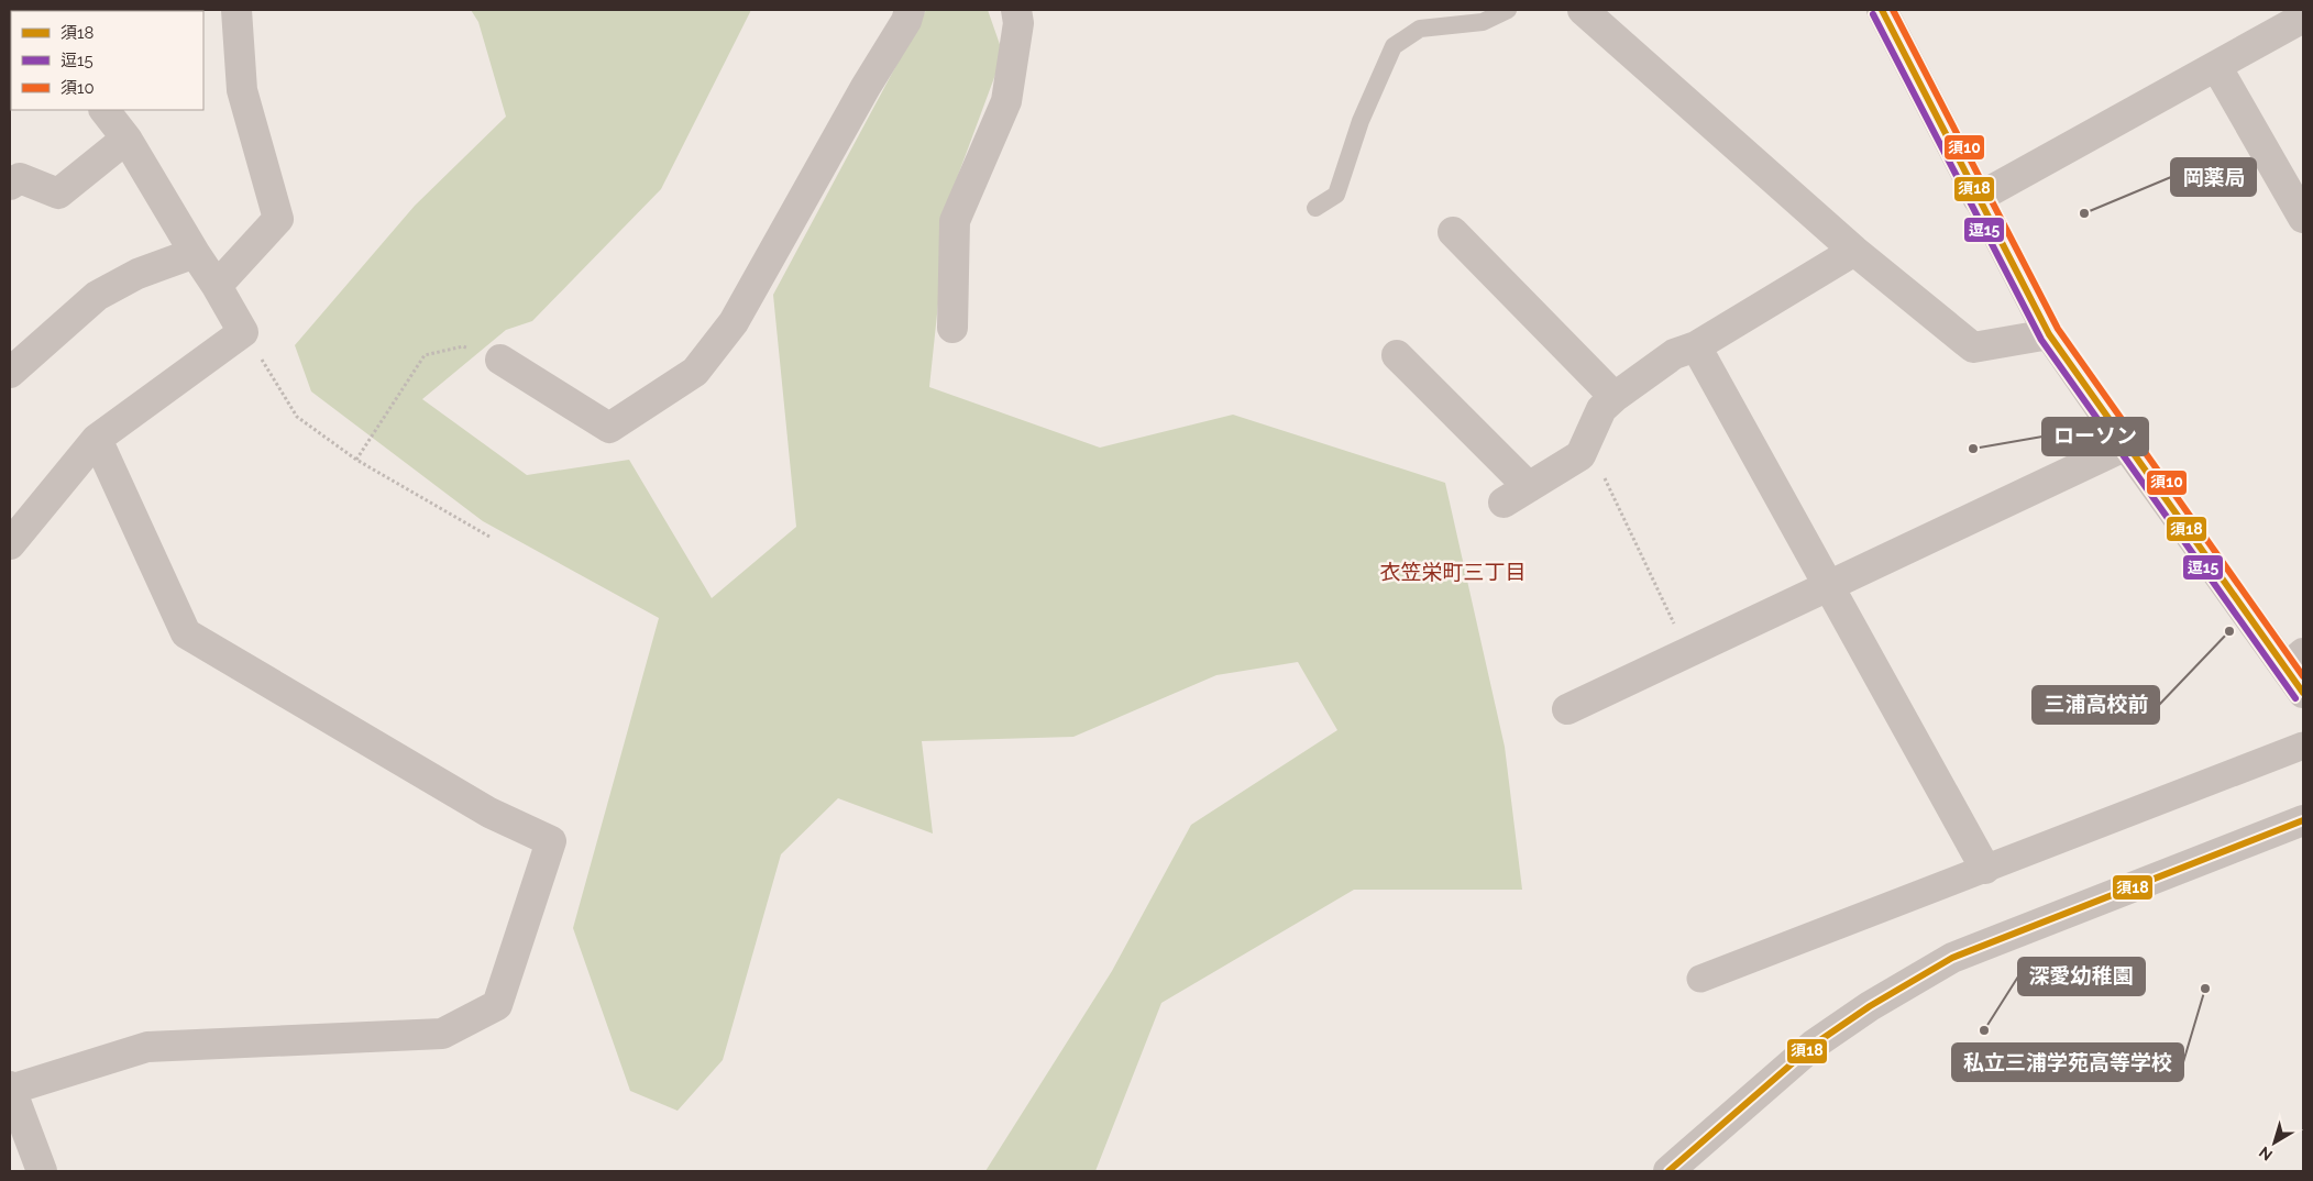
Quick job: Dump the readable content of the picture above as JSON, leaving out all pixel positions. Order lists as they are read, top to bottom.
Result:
{
  "districts": ["衣笠栄町三丁目"],
  "places": [
    "岡薬局",
    "ローソン",
    "三浦高校前",
    "私立三浦学苑高等学校",
    "深愛幼稚園"
  ],
  "lines": ["transit line 須18", "transit line 須10", "transit line 逗15"],
  "legend": ["須18", "逗15", "須10"],
  "north": "bottom left"
}
